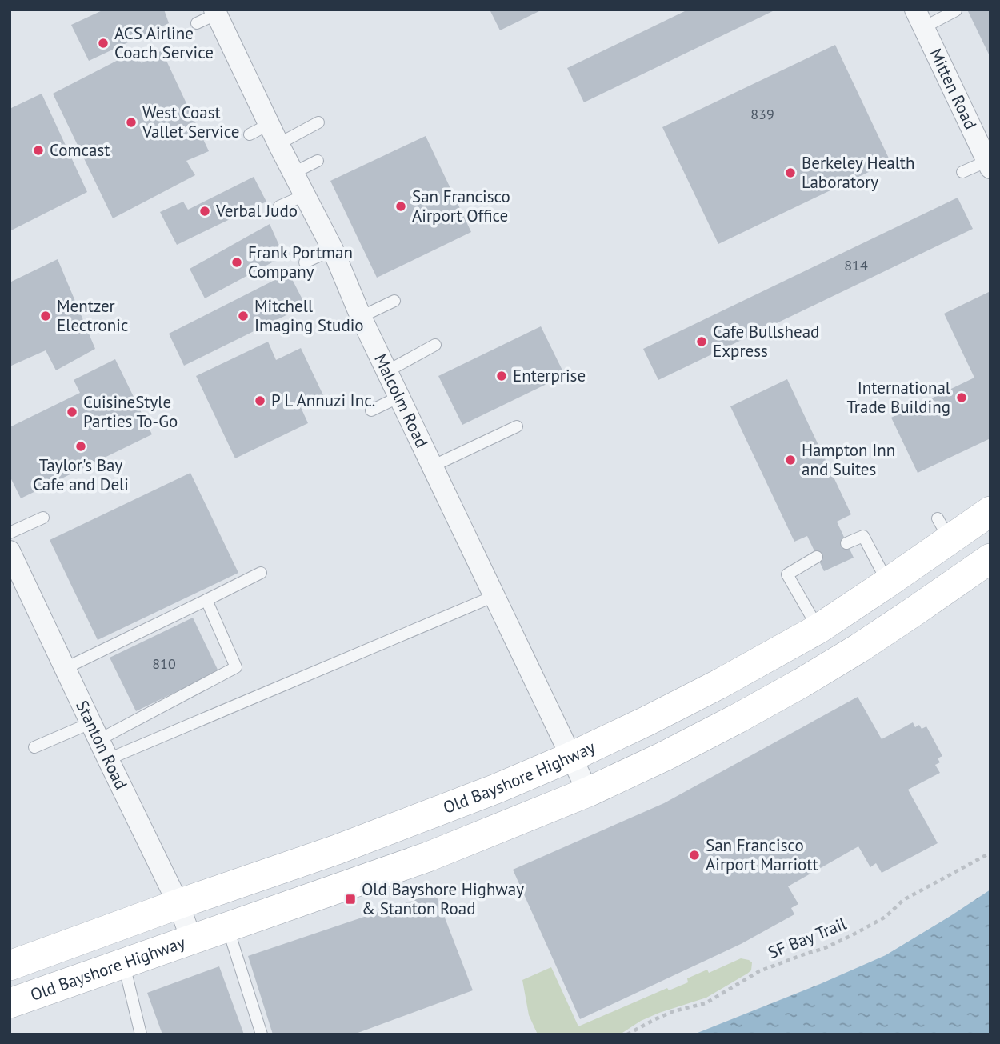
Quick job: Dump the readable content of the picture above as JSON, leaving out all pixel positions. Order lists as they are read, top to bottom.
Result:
{
  "streets": {
    "main road": ["Old Bayshore Highway"],
    "street": ["Mitten Road", "Malcolm Road", "Stanton Road"],
    "path": ["SF Bay Trail"]
  },
  "crossings": [
    ["Malcolm Road", "Old Bayshore Highway"],
    ["Stanton Road", "Old Bayshore Highway"]
  ],
  "places": {
    "other": [
      "ACS Airline Coach Service",
      "West Coast Vallet Service",
      "Comcast",
      "Berkeley Health Laboratory",
      "San Francisco Airport Office",
      "Verbal Judo",
      "Frank Portman Company",
      "Mentzer Electronic",
      "Mitchell Imaging Studio",
      "Cafe Bullshead Express",
      "Enterprise",
      "International Trade Building",
      "P L Annuzi Inc.",
      "CuisineStyle Parties To-Go",
      "Taylor's Bay Cafe and Deli",
      "Hampton Inn and Suites",
      "San Francisco Airport Marriott"
    ],
    "transit": ["Old Bayshore Highway & Stanton Road"]
  },
  "house_numbers": ["839", "814", "810"]
}
